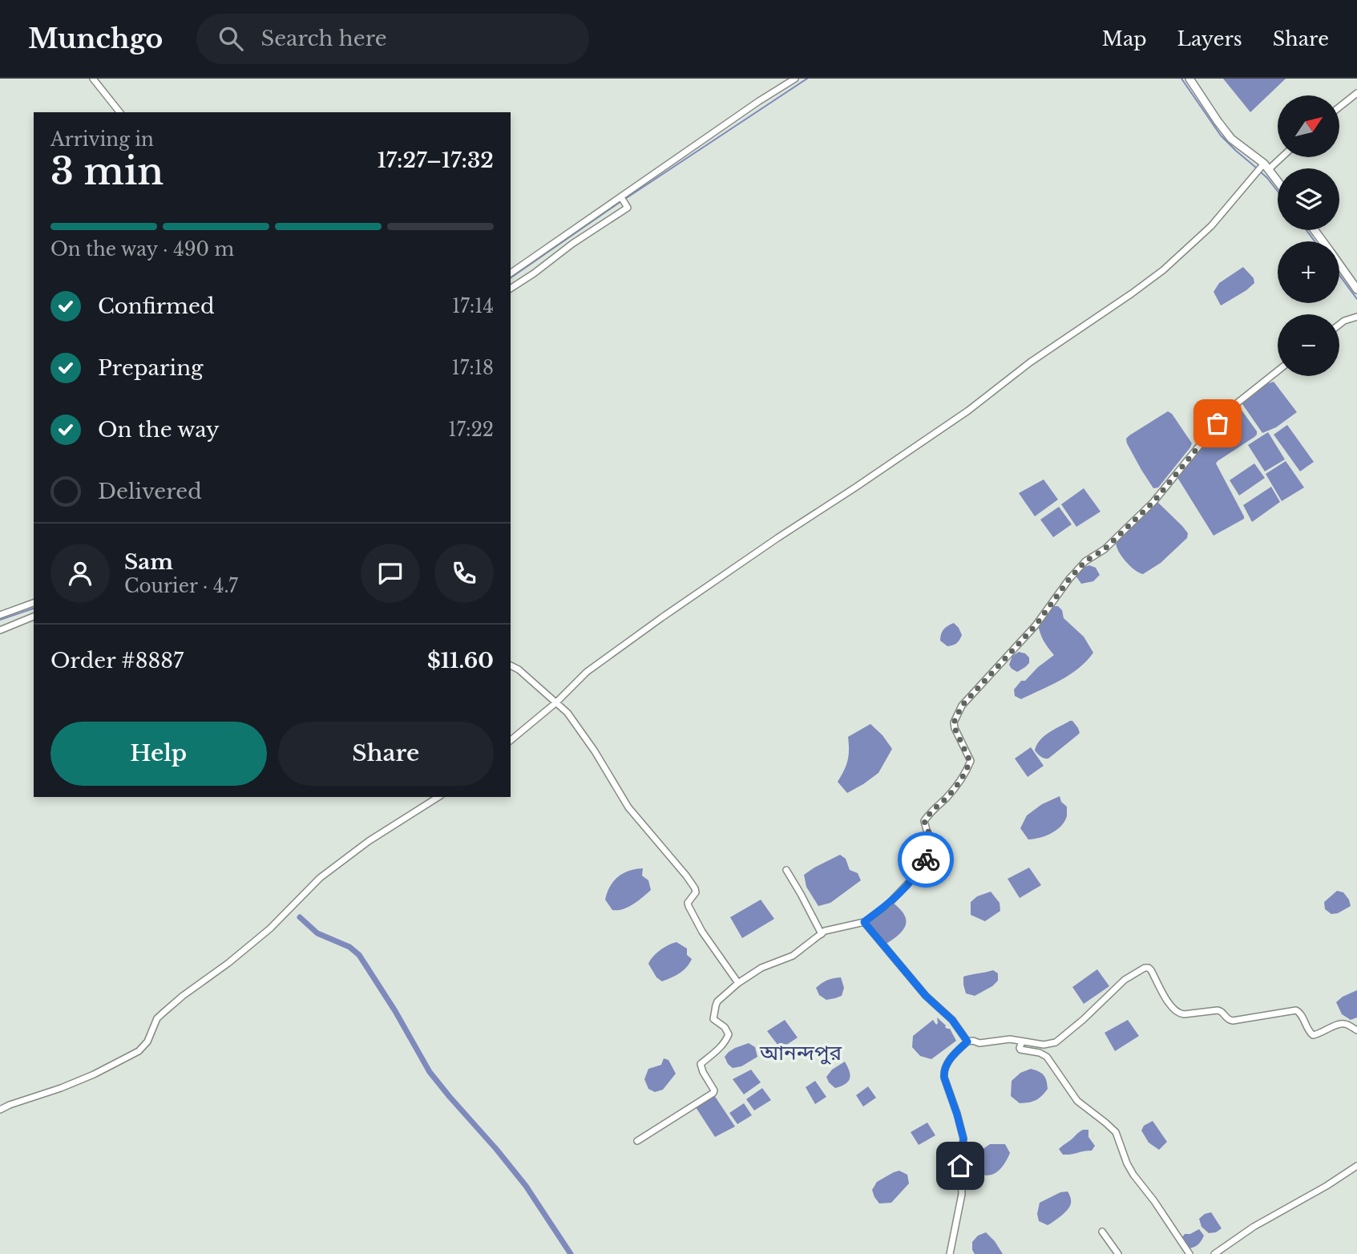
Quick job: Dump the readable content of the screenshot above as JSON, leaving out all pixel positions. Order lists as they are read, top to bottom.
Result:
{
  "districts": ["আনন্দপুর"],
  "north": "top right",
  "page": {
    "header": "Munchgo",
    "search": "Search here",
    "nav": ["Map", "Layers", "Share"],
    "map_buttons": ["+", "−"],
    "heading": ["3 min", "Arriving in", "17:27–17:32"],
    "panel": [
      "Sam",
      "Courier · 4.7",
      "Order #8887",
      "$11.60"
    ],
    "bar": "On the way · 490 m",
    "list": [
      ["Confirmed", "17:14"],
      ["Preparing", "17:18"],
      ["On the way", "17:22"],
      "Delivered"
    ],
    "buttons": ["Help", "Share"]
  }
}
